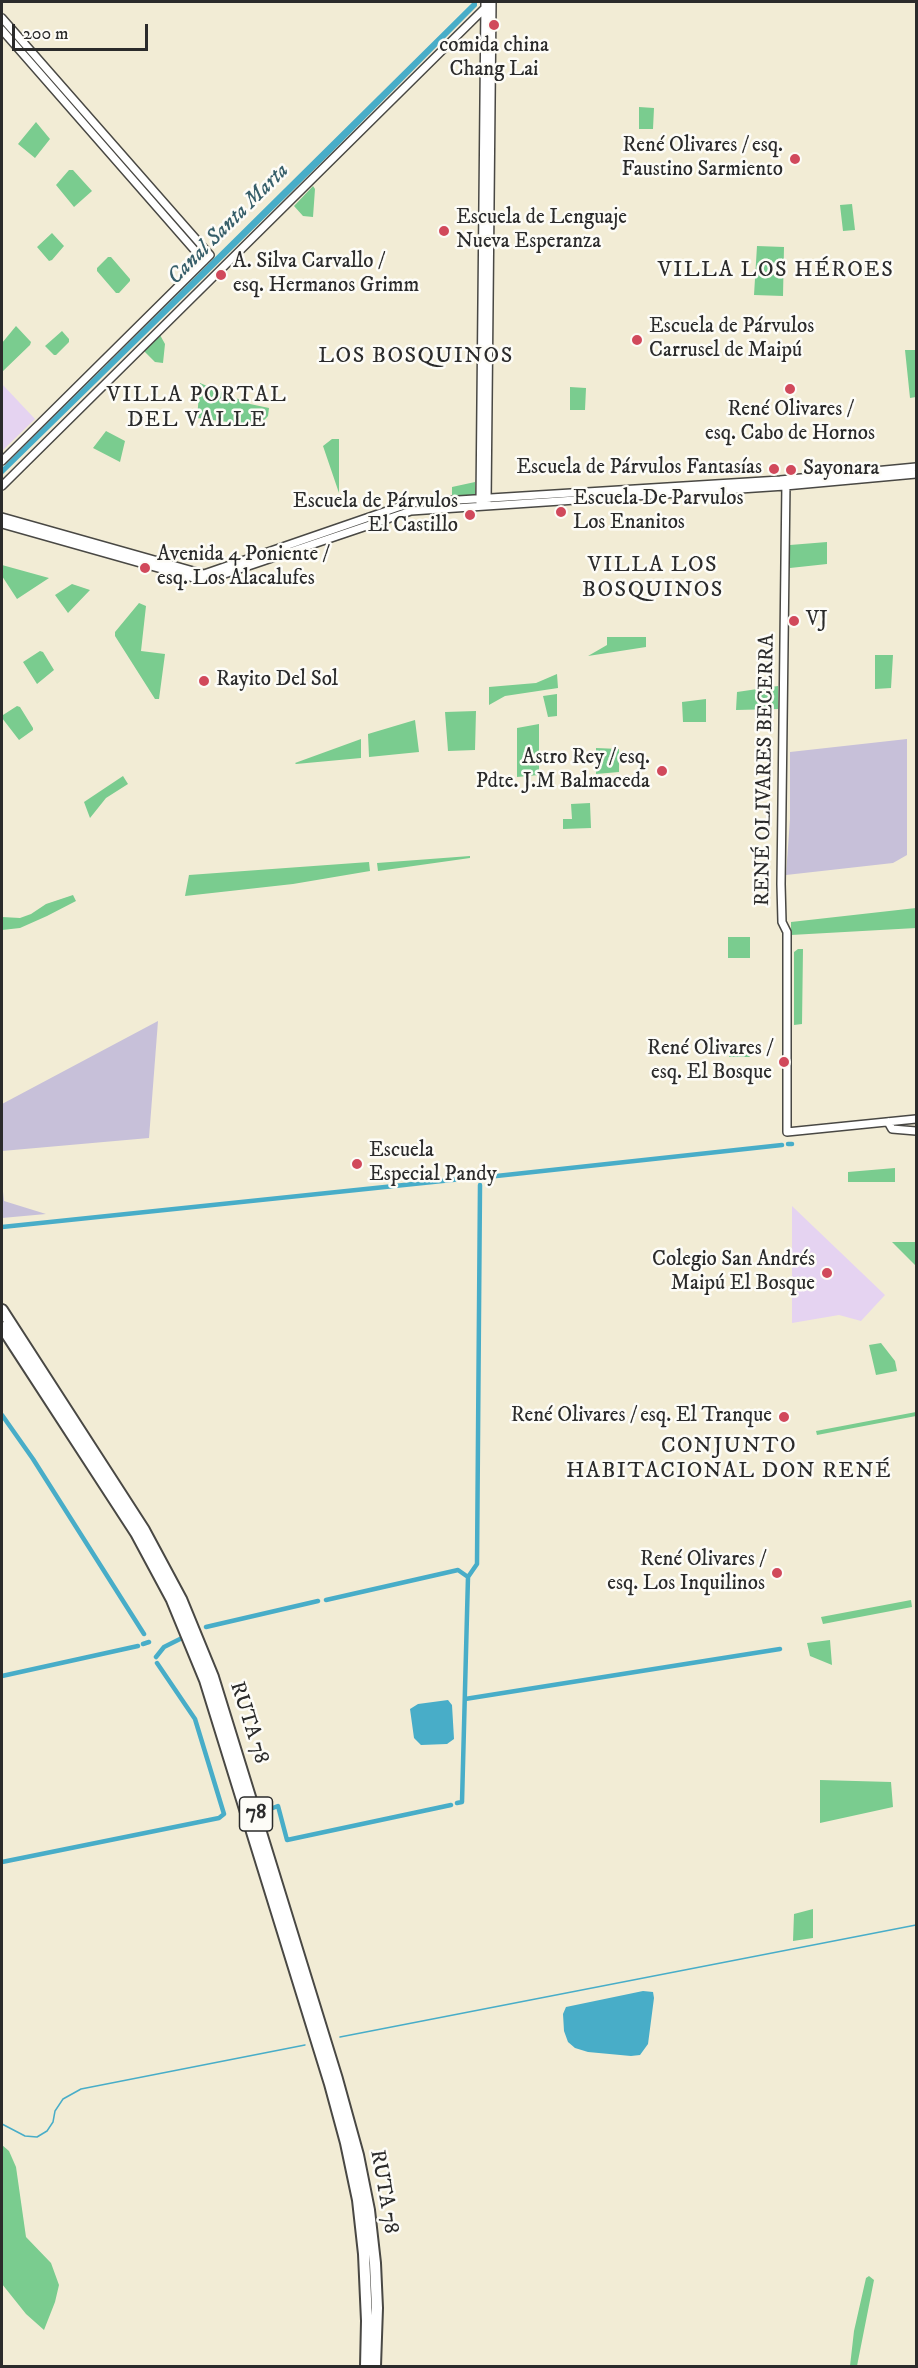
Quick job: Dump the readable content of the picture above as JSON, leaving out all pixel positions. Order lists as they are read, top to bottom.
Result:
{
  "streets": {
    "highway": ["RUTA 78", "78"],
    "street": ["RENÉ OLIVARES BECERRA"]
  },
  "districts": [
    "VILLA LOS HÉROES",
    "LOS BOSQUINOS",
    "VILLA PORTAL DEL VALLE",
    "VILLA LOS BOSQUINOS",
    "CONJUNTO HABITACIONAL DON RENÉ"
  ],
  "water": ["Canal Santa Marta"],
  "places": [
    "comida china Chang Lai",
    "René Olivares / esq. Faustino Sarmiento",
    "Escuela de Lenguaje Nueva Esperanza",
    "A. Silva Carvallo / esq. Hermanos Grimm",
    "Escuela de Párvulos Carrusel de Maipú",
    "René Olivares / esq. Cabo de Hornos",
    "Escuela de Párvulos Fantasías",
    "Sayonara",
    "Escuela De Parvulos Los Enanitos",
    "Escuela de Párvulos El Castillo",
    "Avenida 4 Poniente / esq. Los Alacalufes",
    "VJ",
    "Rayito Del Sol",
    "Astro Rey / esq. Pdte. J.M Balmaceda",
    "René Olivares / esq. El Bosque",
    "Escuela Especial Pandy",
    "Colegio San Andrés Maipú El Bosque",
    "René Olivares / esq. El Tranque",
    "René Olivares / esq. Los Inquilinos"
  ],
  "scale_bar": "200 m"
}
